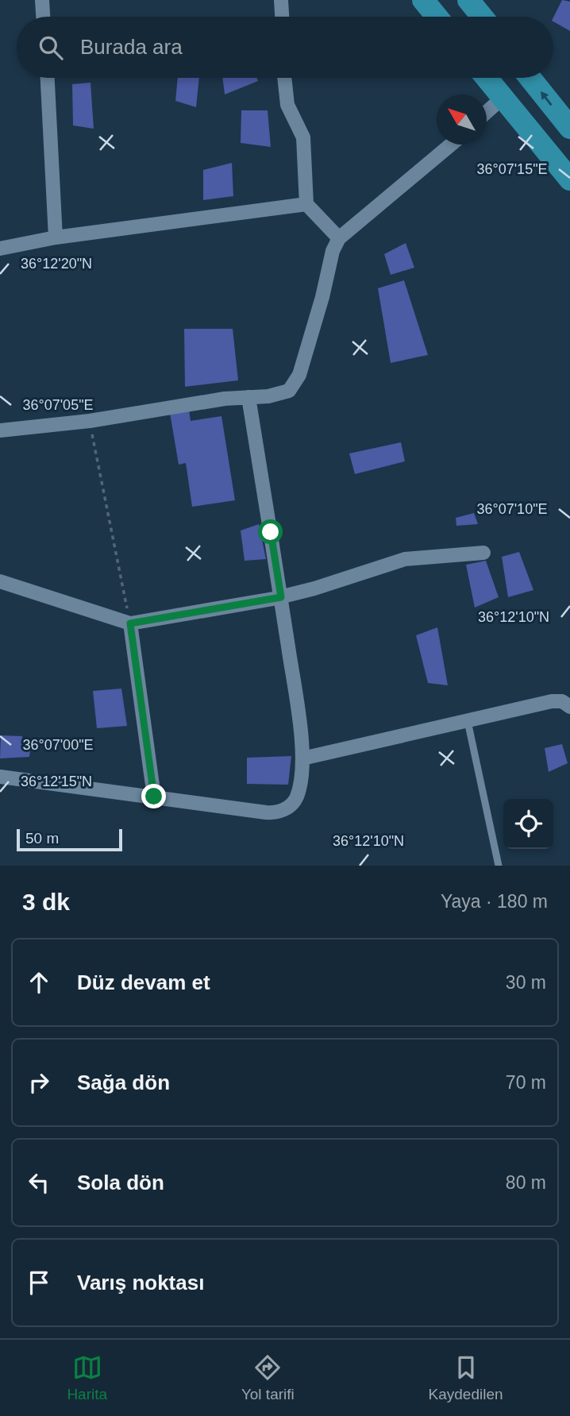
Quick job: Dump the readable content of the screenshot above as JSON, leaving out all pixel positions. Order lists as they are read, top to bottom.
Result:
{
  "scale_bar": "50 m",
  "north": "top left",
  "page": {
    "search": "Burada ara",
    "scale": "50 m",
    "heading": ["3 dk", "Yaya · 180 m"],
    "list": [
      ["Düz devam et", "30 m"],
      ["Sağa dön", "70 m"],
      ["Sola dön", "80 m"],
      "Varış noktası"
    ],
    "nav": ["Harita", "Yol tarifi", "Kaydedilen"]
  },
  "coordinates": [
    "36°07'15\"E",
    "36°12'20\"N",
    "36°07'05\"E",
    "36°07'10\"E",
    "36°12'10\"N",
    "36°07'00\"E",
    "36°12'15\"N"
  ]
}
